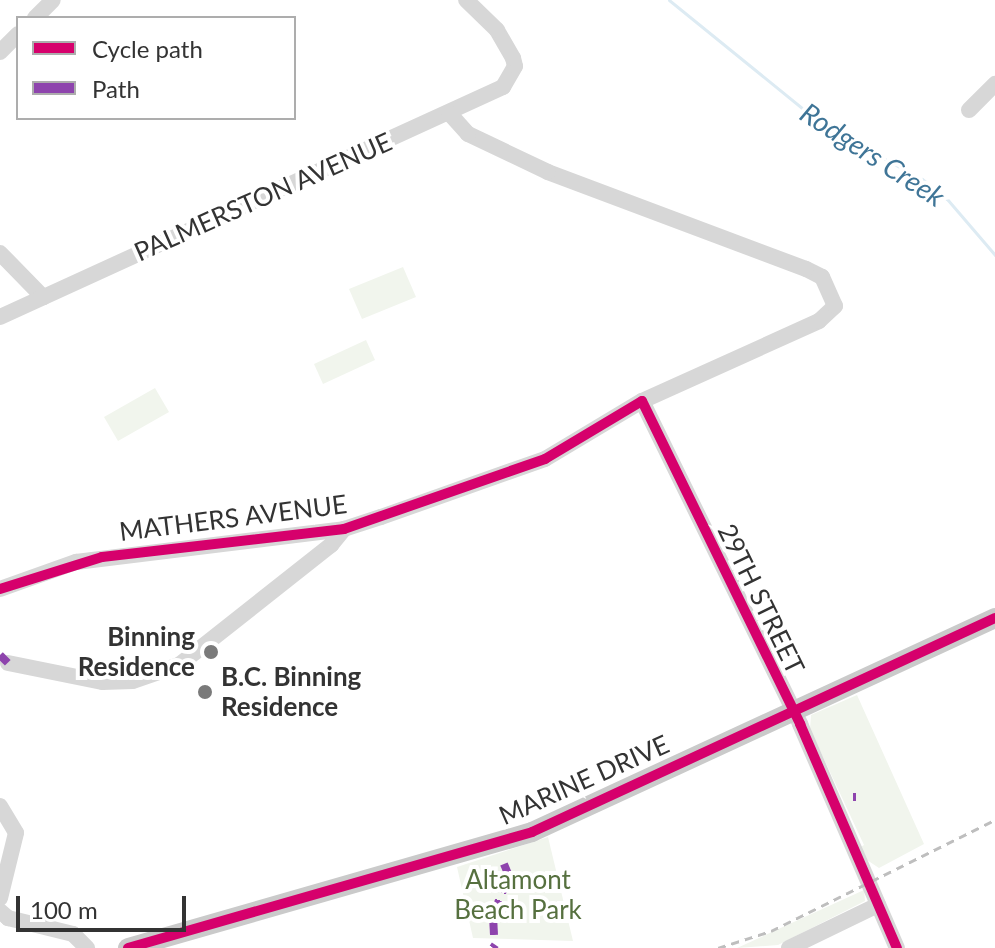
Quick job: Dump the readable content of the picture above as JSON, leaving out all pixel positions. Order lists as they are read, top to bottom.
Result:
{
  "streets": {
    "main road": ["MARINE DRIVE"],
    "street": ["PALMERSTON AVENUE", "MATHERS AVENUE", "29TH STREET"]
  },
  "crossings": [
    ["PALMERSTON AVENUE", "MATHERS AVENUE"],
    ["MATHERS AVENUE", "29TH STREET"],
    ["29TH STREET", "MARINE DRIVE"]
  ],
  "water": ["Rodgers Creek"],
  "parks": ["Altamont Beach Park"],
  "places": ["Binning Residence", "B.C. Binning Residence"],
  "legend": ["Cycle path", "Path"],
  "scale_bar": "100 m"
}
